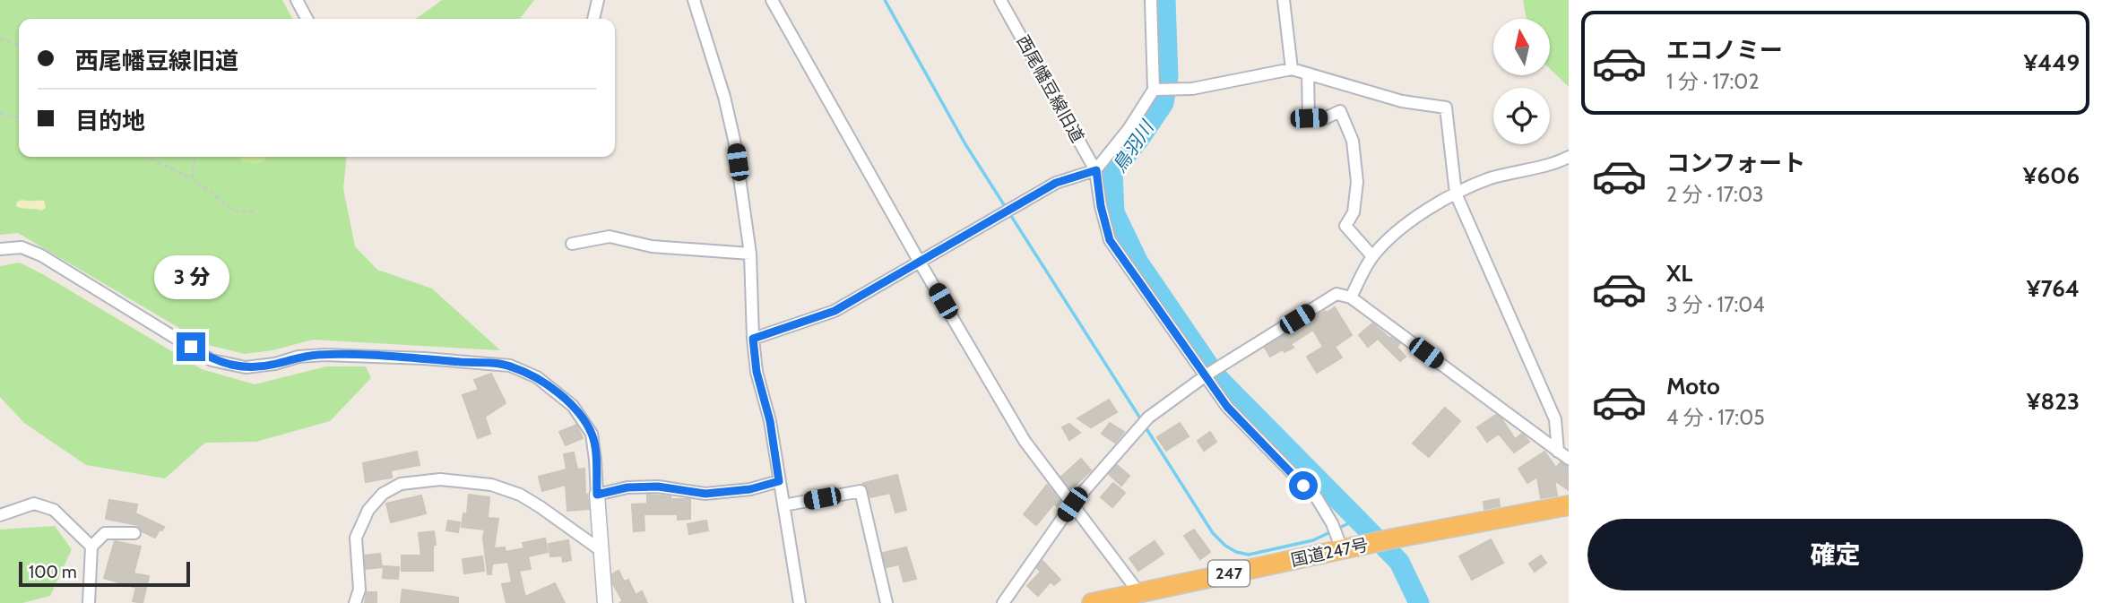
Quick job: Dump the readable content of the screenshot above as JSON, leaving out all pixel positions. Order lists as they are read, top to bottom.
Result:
{
  "streets": {
    "highway": ["国道247号", "247"],
    "street": ["西尾幡豆線旧道"]
  },
  "crossings": [
    ["西尾幡豆線旧道", "国道247号"]
  ],
  "water": ["鳥羽川"],
  "scale_bar": "100 m",
  "north": "top",
  "page": {
    "list": [
      {
        "name": "エコノミー",
        "note": "1 分 · 17:02",
        "value": "¥449"
      },
      {
        "name": "コンフォート",
        "note": "2 分 · 17:03",
        "value": "¥606"
      },
      {
        "name": "XL",
        "note": "3 分 · 17:04",
        "value": "¥764"
      },
      {
        "name": "Moto",
        "note": "4 分 · 17:05",
        "value": "¥823"
      }
    ],
    "banner": ["西尾幡豆線旧道", "目的地"],
    "bubble": "3 分",
    "buttons": "確定",
    "scale": "100 m"
  }
}
